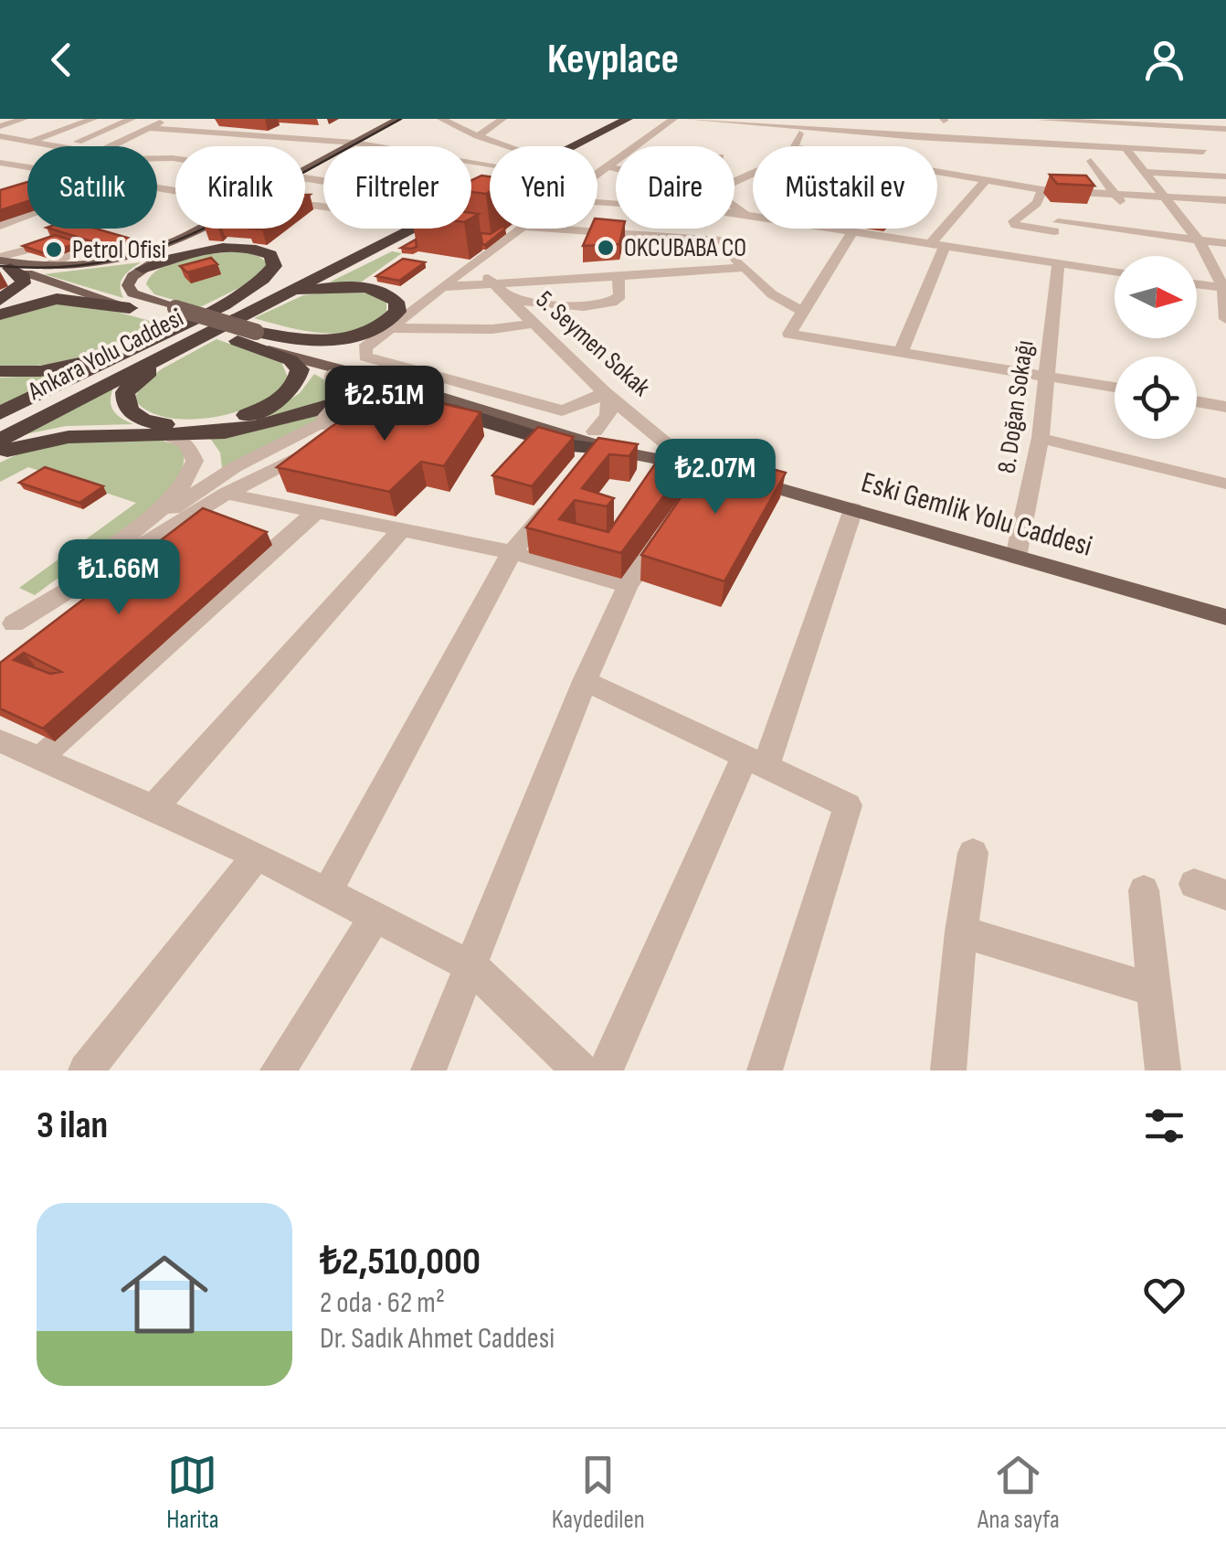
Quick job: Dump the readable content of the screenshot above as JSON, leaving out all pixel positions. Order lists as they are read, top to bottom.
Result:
{
  "streets": {
    "highway": ["Ankara Yolu Caddesi"],
    "main road": ["Eski Gemlik Yolu Caddesi"],
    "street": ["5. Seymen Sokak", "8. Doğan Sokağı"]
  },
  "crossings": [
    ["5. Seymen Sokak", "Eski Gemlik Yolu Caddesi"],
    ["8. Doğan Sokağı", "Eski Gemlik Yolu Caddesi"]
  ],
  "places": ["OKCUBABA CO", "Petrol Ofisi"],
  "north": "right",
  "page": {
    "header": "Keyplace",
    "chip": [
      "Satılık",
      "Kiralık",
      "Filtreler",
      "Yeni",
      "Daire",
      "Müstakil ev"
    ],
    "price": ["₺2.51M", "₺2.07M", "₺1.66M"],
    "heading": "3 ilan",
    "list": [
      {
        "name": "₺2,510,000",
        "note": "2 oda · 62 m² · Dr. Sadık Ahmet Caddesi"
      }
    ],
    "tabs": ["Harita", "Kaydedilen", "Ana sayfa"]
  }
}
